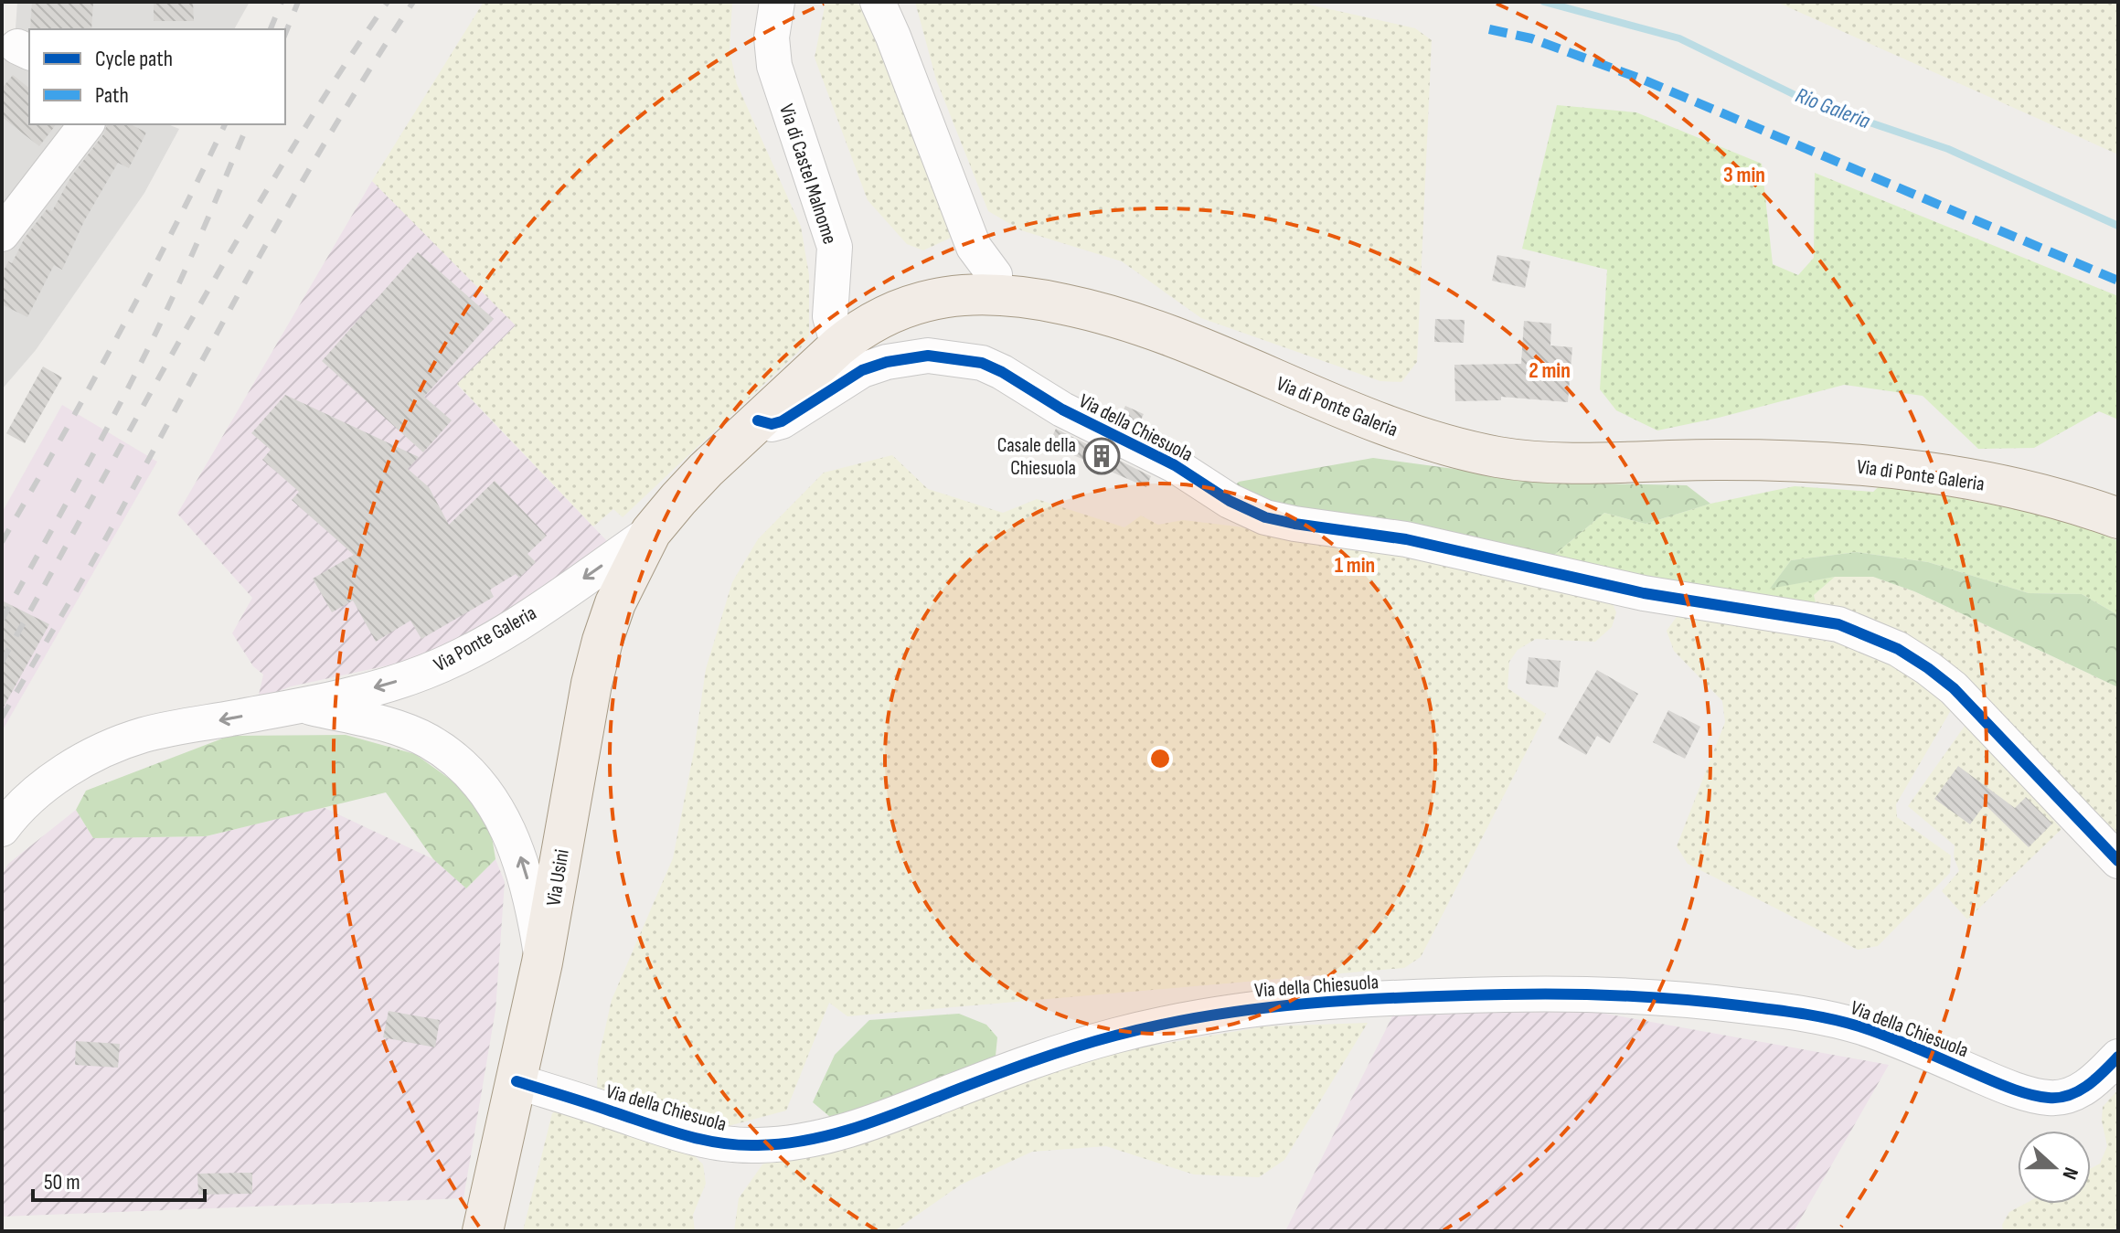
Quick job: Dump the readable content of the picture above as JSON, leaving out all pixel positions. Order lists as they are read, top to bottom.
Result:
{
  "streets": {
    "main road": ["Via di Ponte Galeria", "Via Usini"],
    "street": ["Via di Castel Malnome", "Via della Chiesuola", "Via Ponte Galeria"]
  },
  "crossings": [
    ["Via di Castel Malnome", "Via di Ponte Galeria"],
    ["Via di Ponte Galeria", "Via della Chiesuola"],
    ["Via di Ponte Galeria", "Via Ponte Galeria"],
    ["Via di Ponte Galeria", "Via Usini"],
    ["Via della Chiesuola", "Via Usini"],
    ["Via Ponte Galeria", "Via Usini"]
  ],
  "water": ["Rio Galeria"],
  "places": {
    "building": ["Casale della Chiesuola"]
  },
  "legend": ["Cycle path", "Path"],
  "scale_bar": "50 m",
  "north": "right",
  "rings": ["3 min", "2 min", "1 min"]
}
